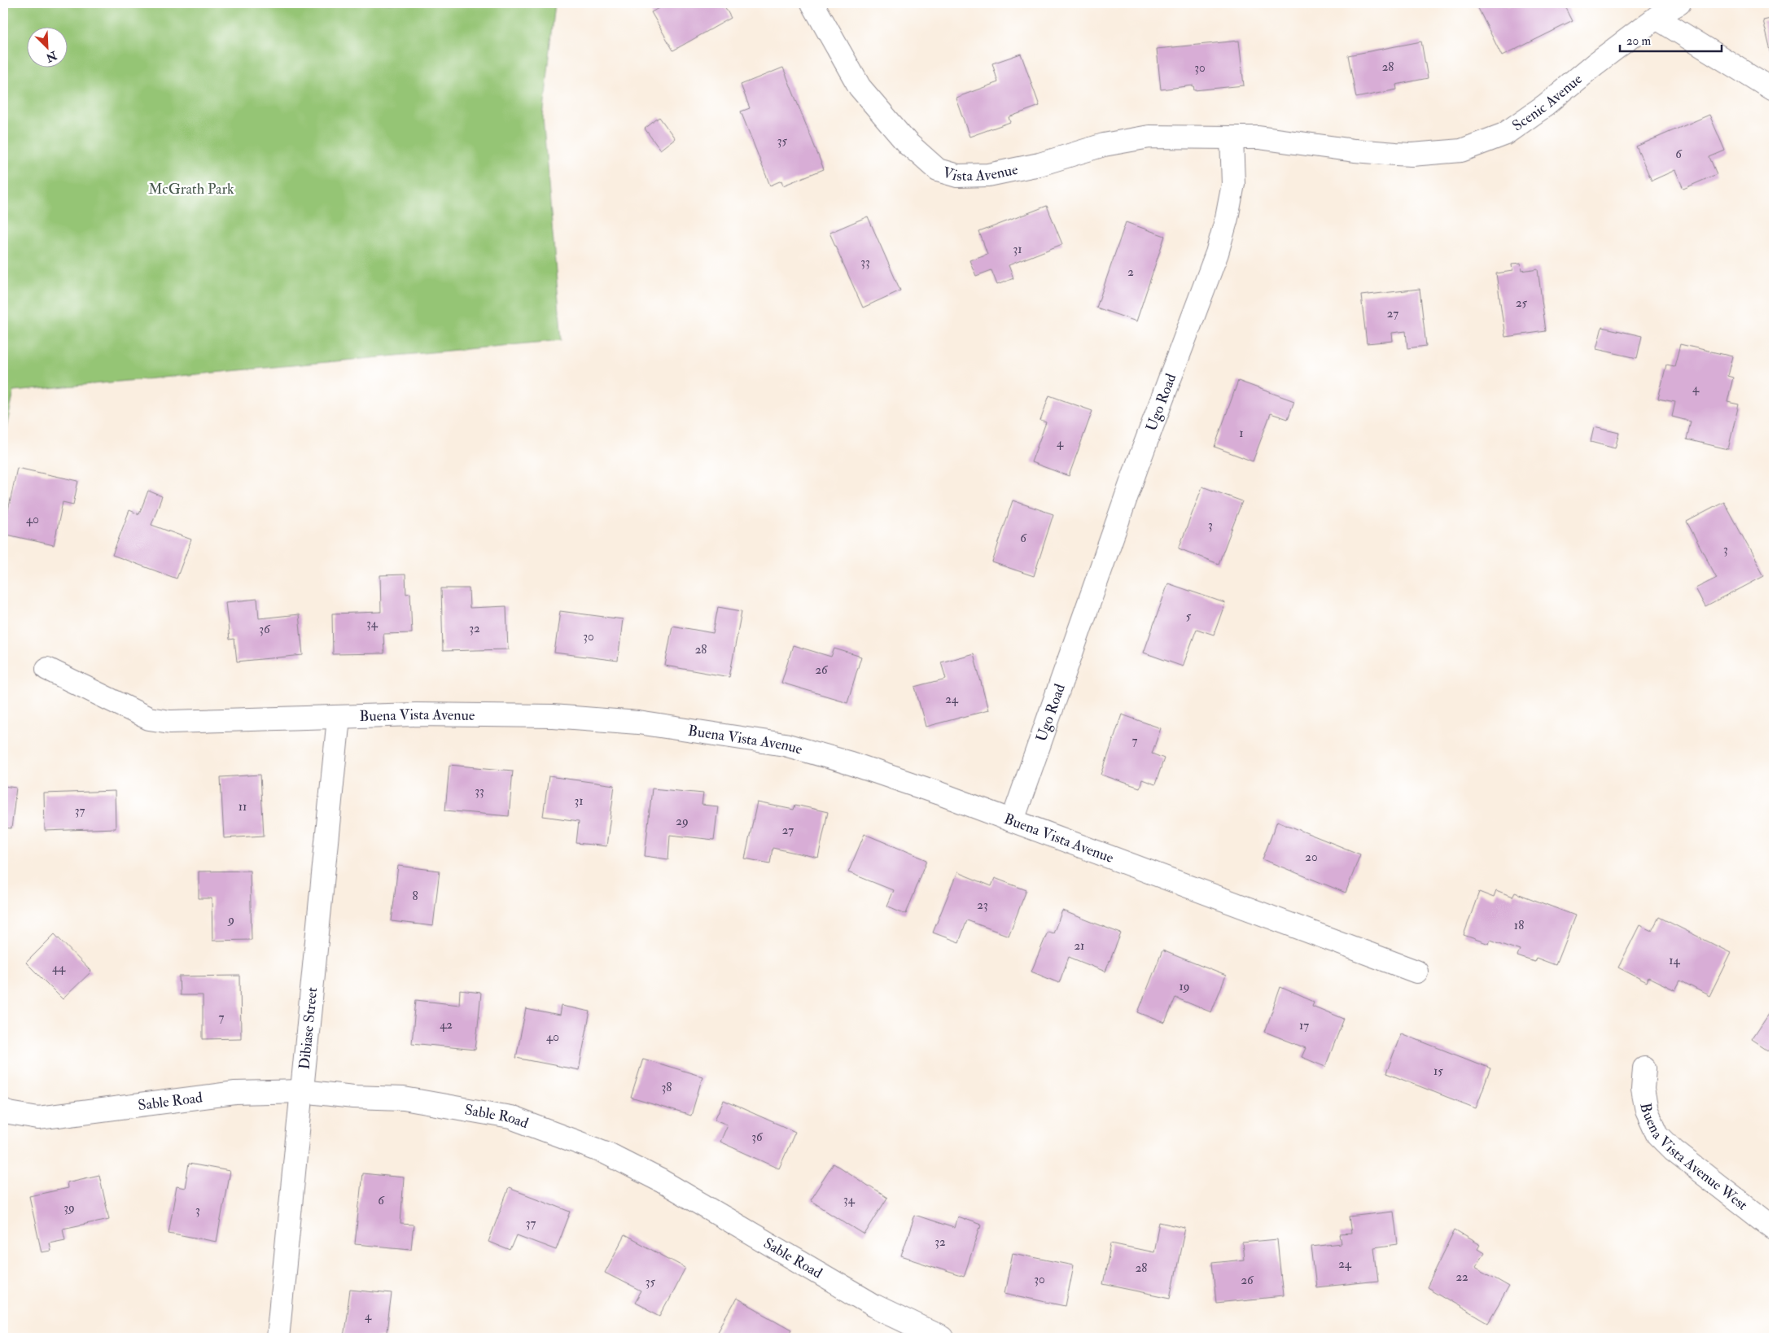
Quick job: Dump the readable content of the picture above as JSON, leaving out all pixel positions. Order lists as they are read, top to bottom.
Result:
{
  "streets": {
    "street": [
      "Scenic Avenue",
      "Vista Avenue",
      "Ugo Road",
      "Buena Vista Avenue",
      "Dibiase Street",
      "Sable Road",
      "Buena Vista Avenue West"
    ]
  },
  "crossings": [
    ["Scenic Avenue", "Vista Avenue"],
    ["Scenic Avenue", "Ugo Road"],
    ["Vista Avenue", "Ugo Road"],
    ["Ugo Road", "Buena Vista Avenue"],
    ["Buena Vista Avenue", "Dibiase Street"],
    ["Dibiase Street", "Sable Road"]
  ],
  "parks": ["McGrath Park"],
  "house_numbers": [
    "28",
    "30",
    "35",
    "6",
    "31",
    "33",
    "2",
    "25",
    "27",
    "4",
    "1",
    "4",
    "40",
    "3",
    "6",
    "3",
    "5",
    "34",
    "32",
    "36",
    "30",
    "28",
    "26",
    "24",
    "7",
    "33",
    "31",
    "11",
    "37",
    "29",
    "27",
    "20",
    "8",
    "23",
    "9",
    "18",
    "21",
    "14",
    "44",
    "19",
    "7",
    "42",
    "17",
    "40",
    "15",
    "38",
    "36",
    "34",
    "6",
    "39",
    "3",
    "37",
    "32",
    "24",
    "28",
    "22",
    "30",
    "26",
    "35",
    "4"
  ],
  "scale_bar": "20 m",
  "north": "bottom right"
}
